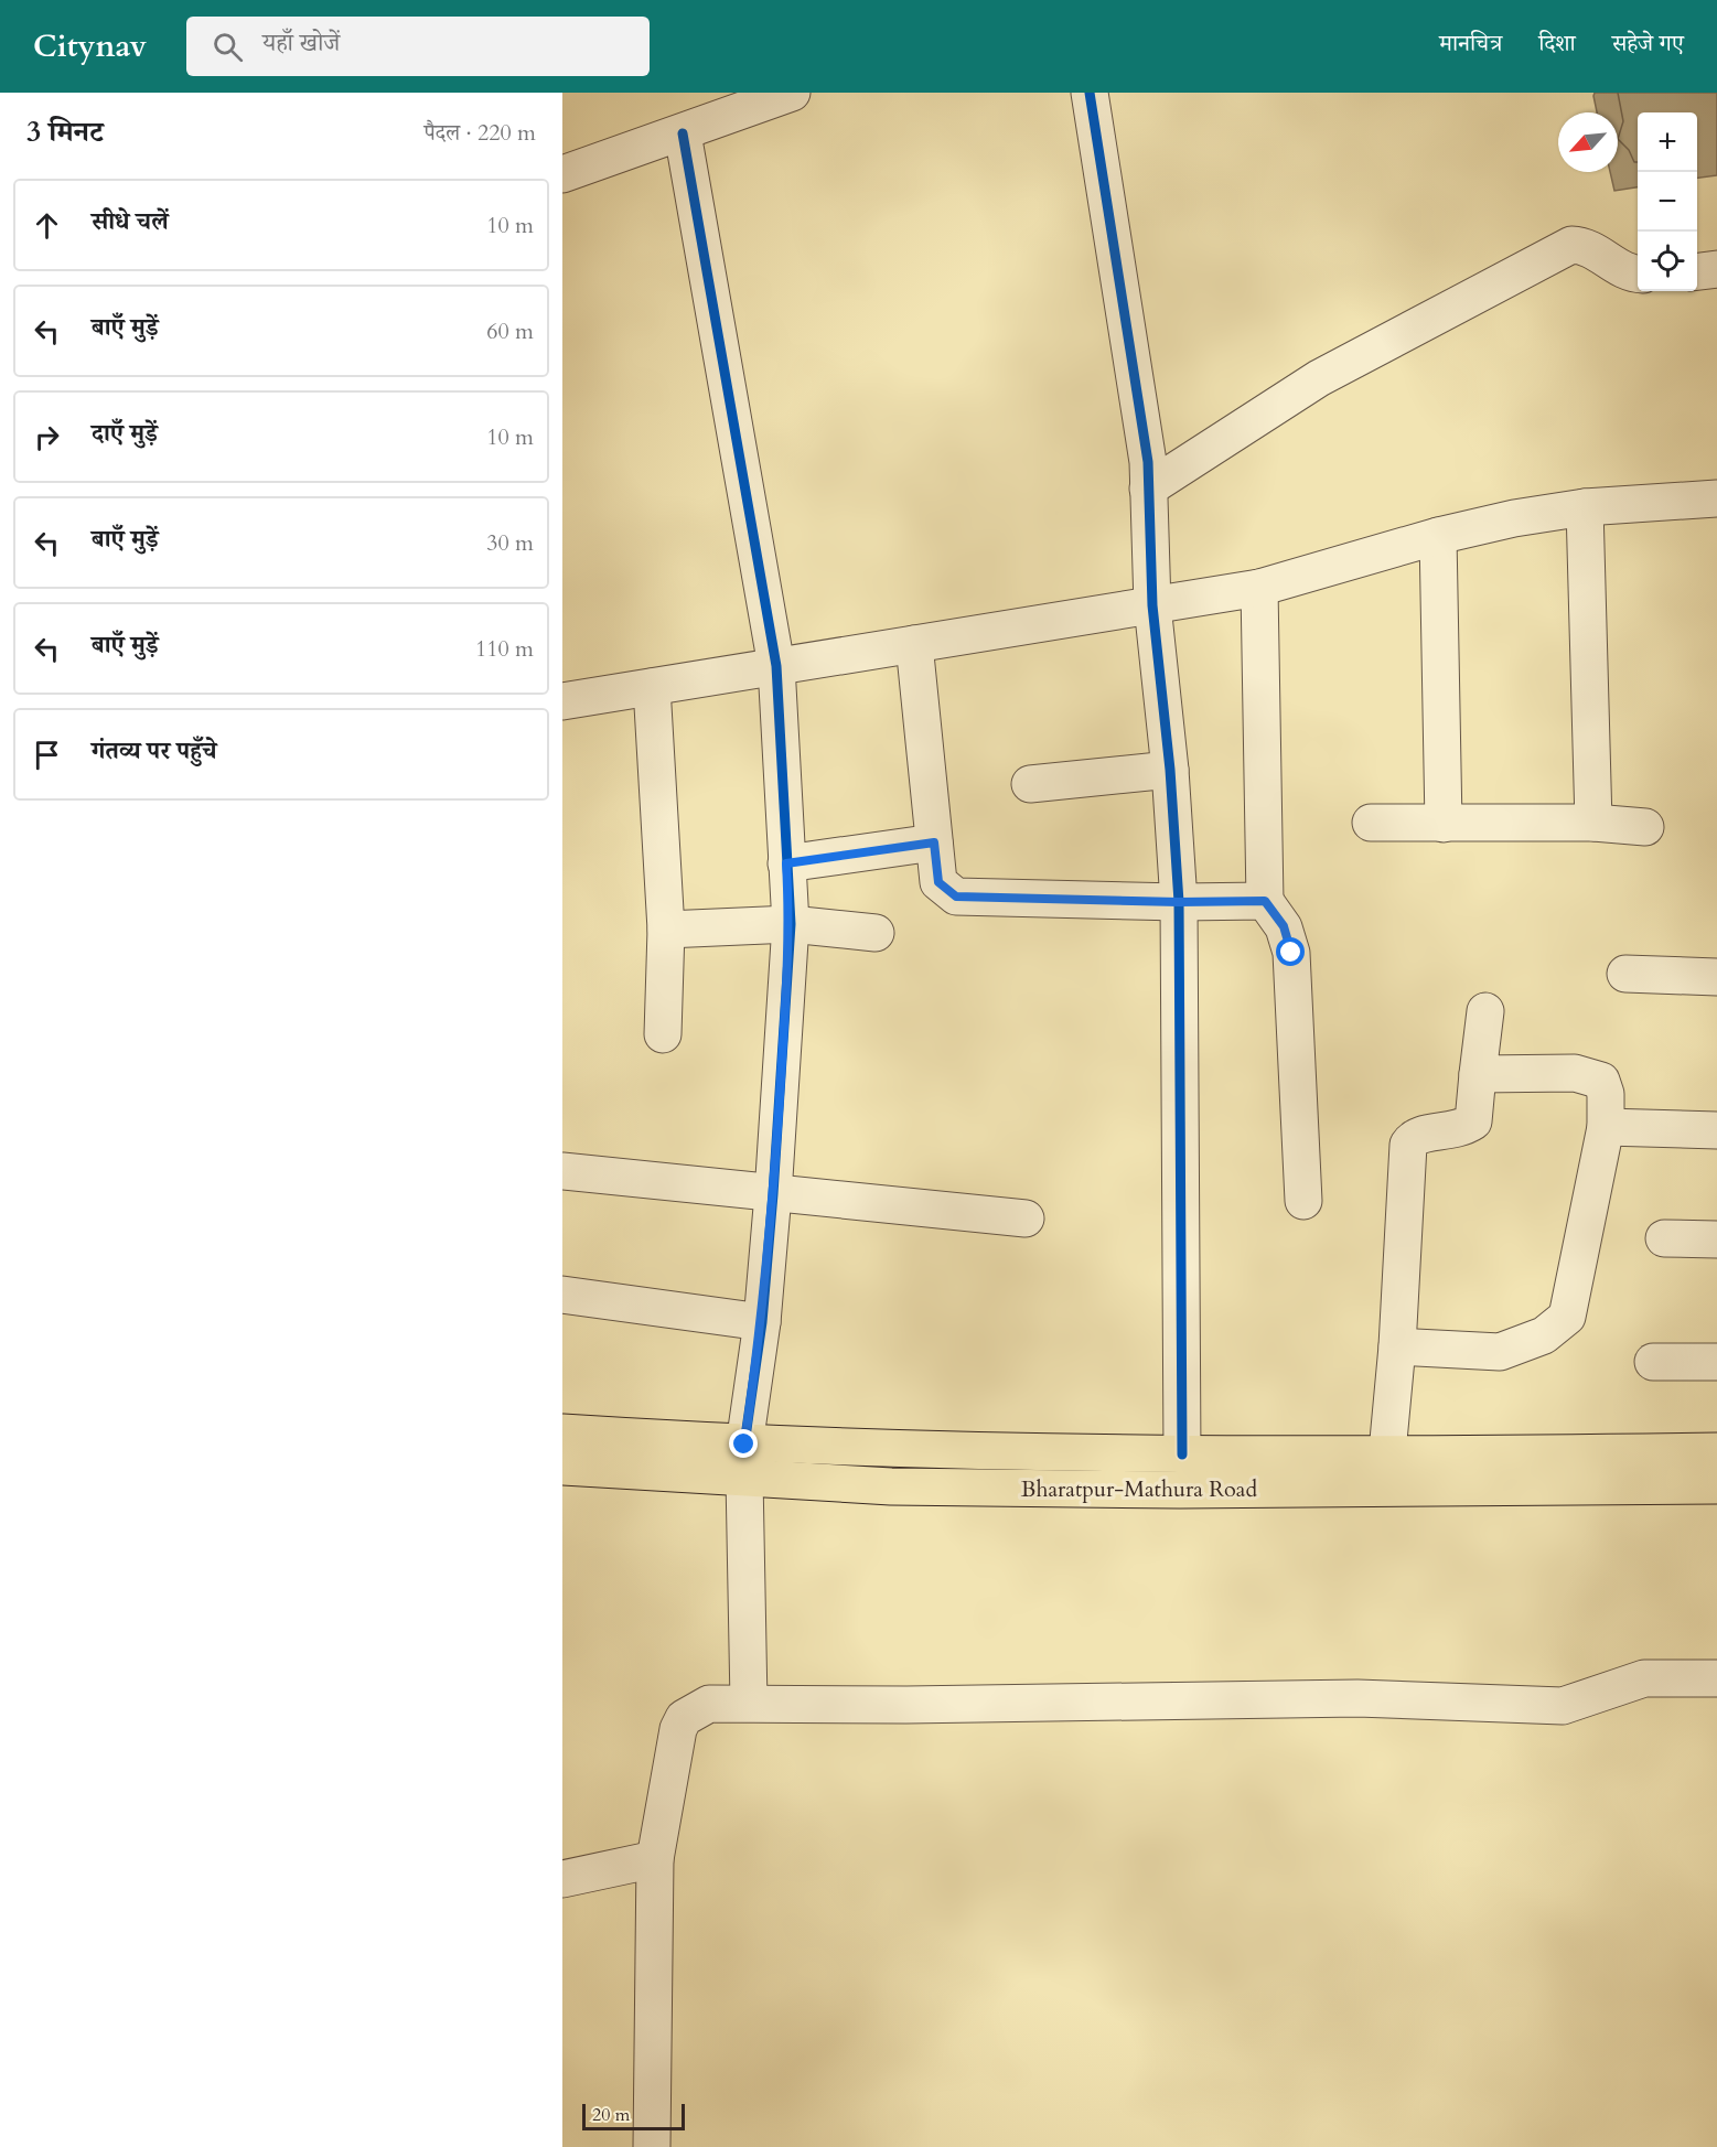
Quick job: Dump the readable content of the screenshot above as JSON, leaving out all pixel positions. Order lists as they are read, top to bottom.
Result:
{
  "streets": {
    "highway": ["Bharatpur-Mathura Road"]
  },
  "scale_bar": "20 m",
  "north": "bottom left",
  "page": {
    "header": "Citynav",
    "search": "यहाँ खोजें",
    "nav": ["मानचित्र", "दिशा", "सहेजे गए"],
    "heading": ["3 मिनट", "पैदल · 220 m"],
    "map_buttons": ["+", "−"],
    "list": [
      ["सीधे चलें", "10 m"],
      ["बाएँ मुड़ें", "60 m"],
      ["दाएँ मुड़ें", "10 m"],
      ["बाएँ मुड़ें", "30 m"],
      ["बाएँ मुड़ें", "110 m"],
      "गंतव्य पर पहुँचे"
    ],
    "scale": "20 m"
  }
}
